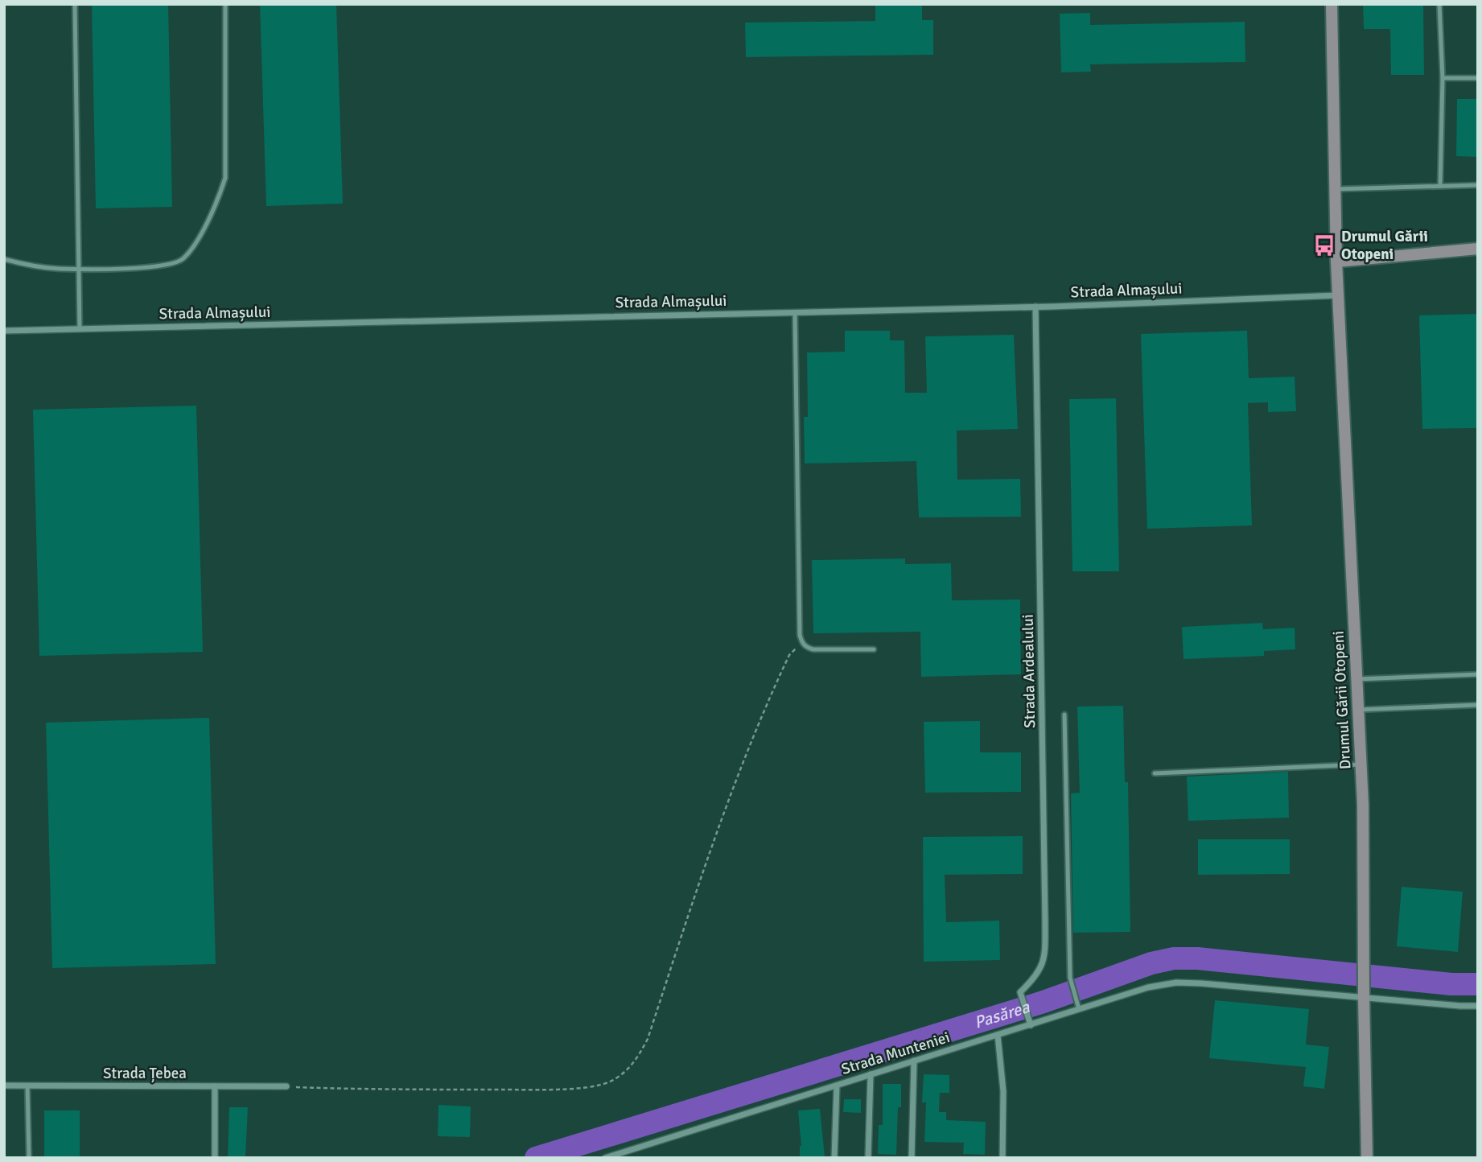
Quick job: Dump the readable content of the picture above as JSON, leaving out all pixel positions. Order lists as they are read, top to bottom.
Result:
{
  "streets": {
    "main road": ["Drumul Gării Otopeni"],
    "street": [
      "Strada Almașului",
      "Strada Ardealului",
      "Strada Munteniei",
      "Strada Țebea"
    ]
  },
  "crossings": [
    ["Strada Almașului", "Strada Ardealului"],
    ["Strada Almașului", "Drumul Gării Otopeni"],
    ["Strada Ardealului", "Strada Munteniei"],
    ["Drumul Gării Otopeni", "Strada Munteniei"]
  ],
  "water": ["Pasărea"],
  "places": {
    "bus stop": ["Drumul Gării Otopeni"]
  }
}
